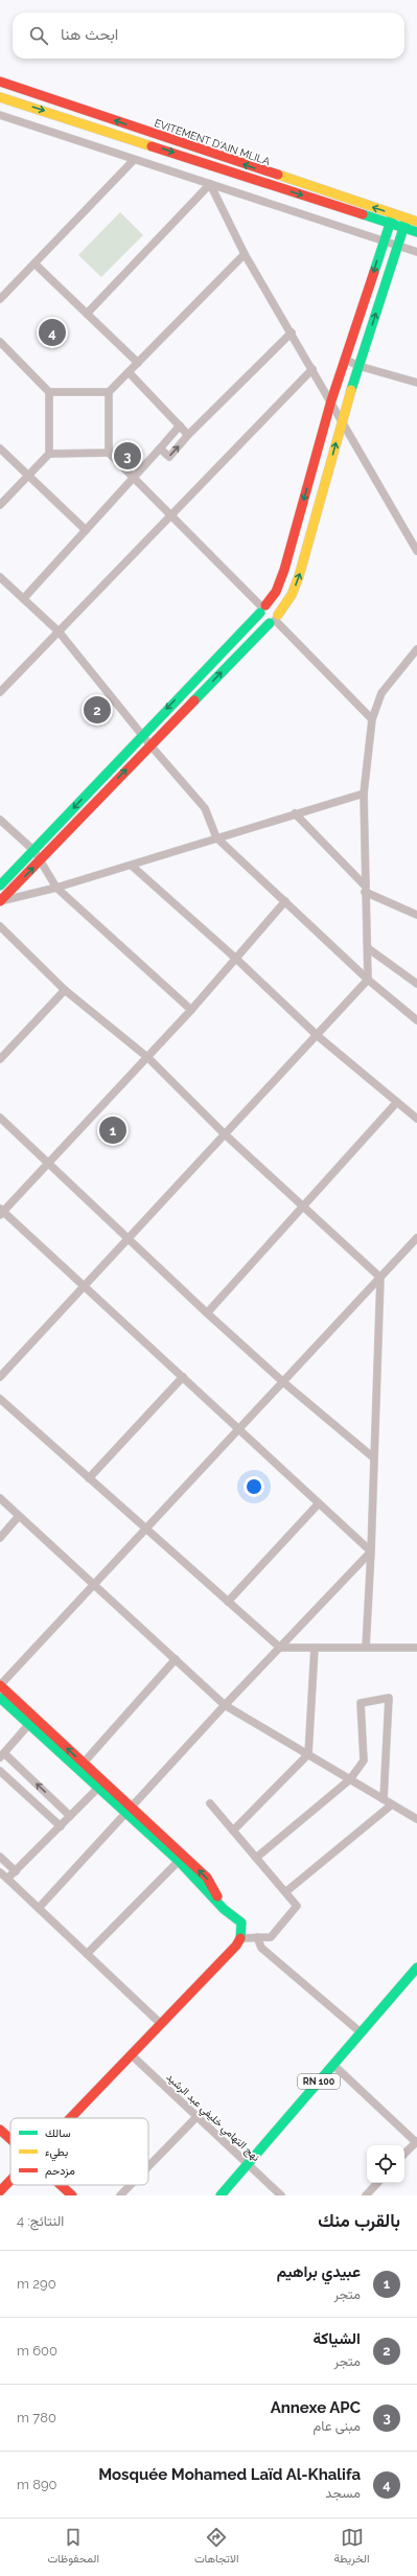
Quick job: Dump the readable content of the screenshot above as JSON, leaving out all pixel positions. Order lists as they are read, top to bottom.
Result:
{
  "streets": {
    "main road": ["EVITEMENT D'AIN MLILA", "RN 100"],
    "street": ["نهج التهامي خليفي عبد الرشيد"]
  },
  "crossings": [
    ["RN 100", "نهج التهامي خليفي عبد الرشيد"]
  ],
  "legend": ["سالك", "بطيء", "مزدحم"],
  "page": {
    "search": "ابحث هنا",
    "pins": [
      "4",
      "3",
      "2",
      "1"
    ],
    "heading": ["بالقرب منك", "النتائج: 4"],
    "list": [
      {
        "mark": "1",
        "name": "عبيدي براهيم",
        "note": "متجر",
        "value": "290 m"
      },
      {
        "mark": "2",
        "name": "الشياكة",
        "note": "متجر",
        "value": "600 m"
      },
      {
        "mark": "3",
        "name": "Annexe APC",
        "note": "مبنى عام",
        "value": "780 m"
      },
      {
        "mark": "4",
        "name": "Mosquée Mohamed Laïd Al-Khalifa",
        "note": "مسجد",
        "value": "890 m"
      }
    ],
    "nav": ["الخريطة", "الاتجاهات", "المحفوظات"]
  }
}
